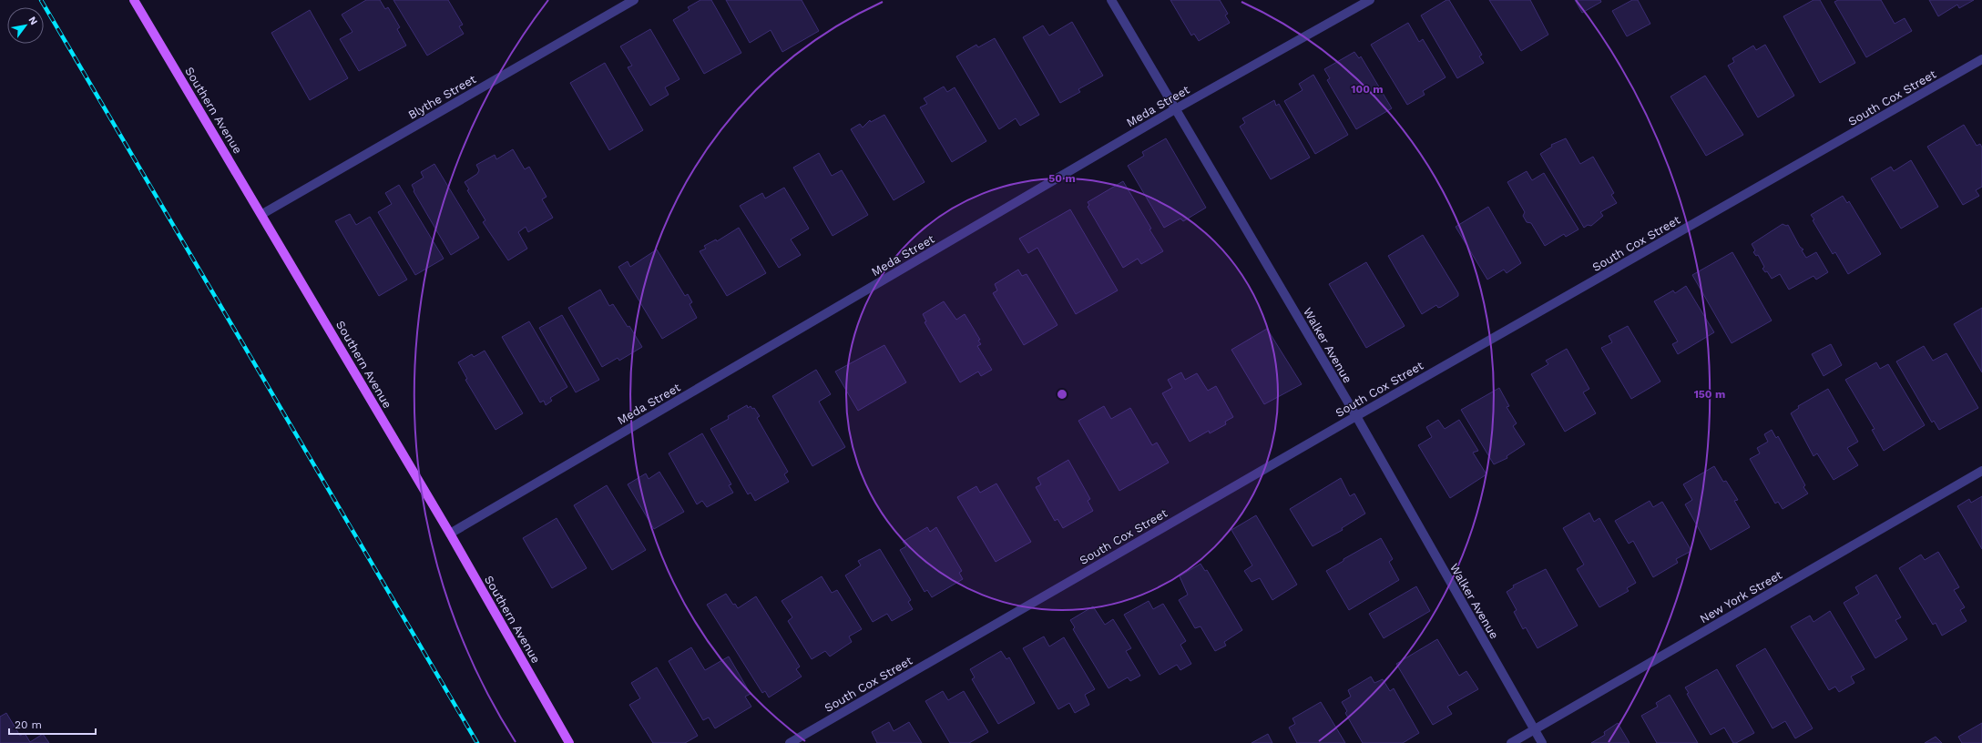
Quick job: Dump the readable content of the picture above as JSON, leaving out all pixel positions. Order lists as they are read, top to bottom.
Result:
{
  "streets": {
    "main road": ["Southern Avenue"],
    "street": [
      "Blythe Street",
      "South Cox Street",
      "Meda Street",
      "Walker Avenue",
      "New York Street"
    ]
  },
  "crossings": [
    ["Blythe Street", "Southern Avenue"],
    ["South Cox Street", "Walker Avenue"],
    ["Meda Street", "Southern Avenue"],
    ["Meda Street", "Walker Avenue"],
    ["Walker Avenue", "New York Street"]
  ],
  "scale_bar": "20 m",
  "north": "top right",
  "rings": ["100 m", "50 m", "150 m"]
}
